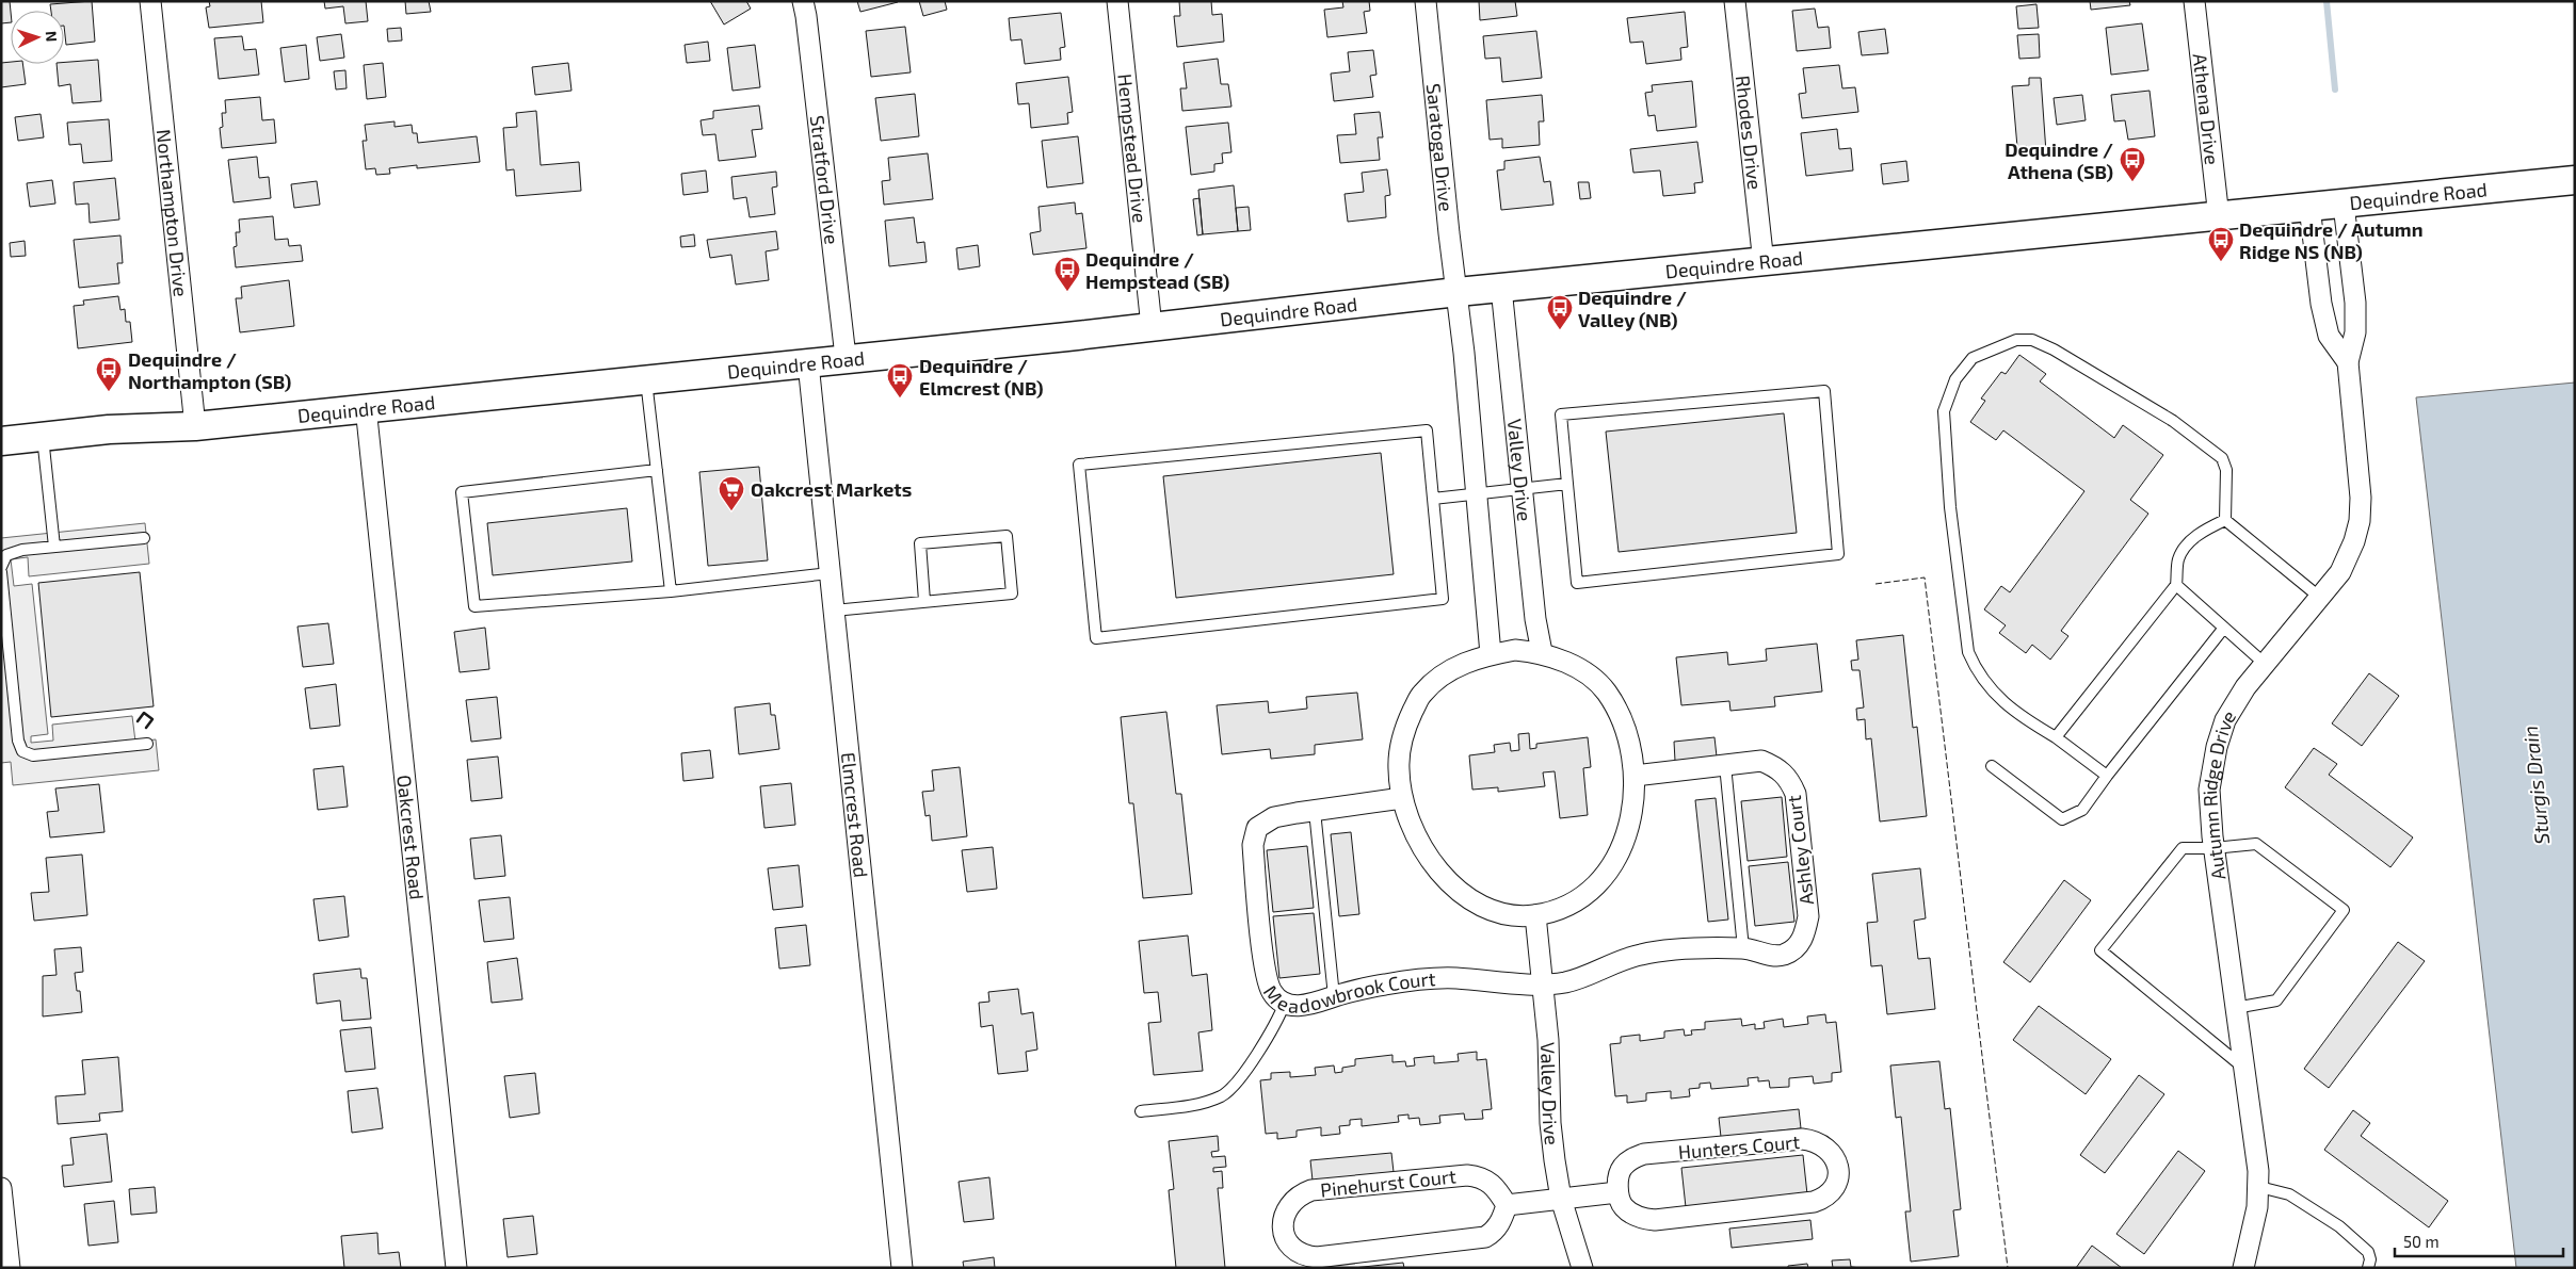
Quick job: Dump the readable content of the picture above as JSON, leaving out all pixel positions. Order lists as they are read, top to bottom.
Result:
{
  "streets": {
    "main road": ["Dequindre Road"],
    "street": [
      "Athena Drive",
      "Rhodes Drive",
      "Saratoga Drive",
      "Hempstead Drive",
      "Stratford Drive",
      "Northampton Drive",
      "Valley Drive",
      "Autumn Ridge Drive",
      "Elmcrest Road",
      "Oakcrest Road",
      "Ashley Court",
      "Meadowbrook Court",
      "Hunters Court",
      "Pinehurst Court"
    ]
  },
  "crossings": [
    ["Athena Drive", "Dequindre Road"],
    ["Rhodes Drive", "Dequindre Road"],
    ["Saratoga Drive", "Dequindre Road"],
    ["Hempstead Drive", "Dequindre Road"],
    ["Stratford Drive", "Dequindre Road"],
    ["Dequindre Road", "Northampton Drive"],
    ["Dequindre Road", "Valley Drive"],
    ["Dequindre Road", "Autumn Ridge Drive"],
    ["Dequindre Road", "Elmcrest Road"],
    ["Dequindre Road", "Oakcrest Road"],
    ["Valley Drive", "Ashley Court"],
    ["Valley Drive", "Meadowbrook Court"],
    ["Ashley Court", "Meadowbrook Court"]
  ],
  "water": ["Sturgis Drain"],
  "places": {
    "bus stop": [
      "Dequindre / Athena (SB)",
      "Dequindre / Autumn Ridge NS (NB)",
      "Dequindre / Hempstead (SB)",
      "Dequindre / Valley (NB)",
      "Dequindre / Northampton (SB)",
      "Dequindre / Elmcrest (NB)"
    ],
    "supermarket": ["Oakcrest Markets"]
  },
  "scale_bar": "50 m",
  "north": "right"
}
